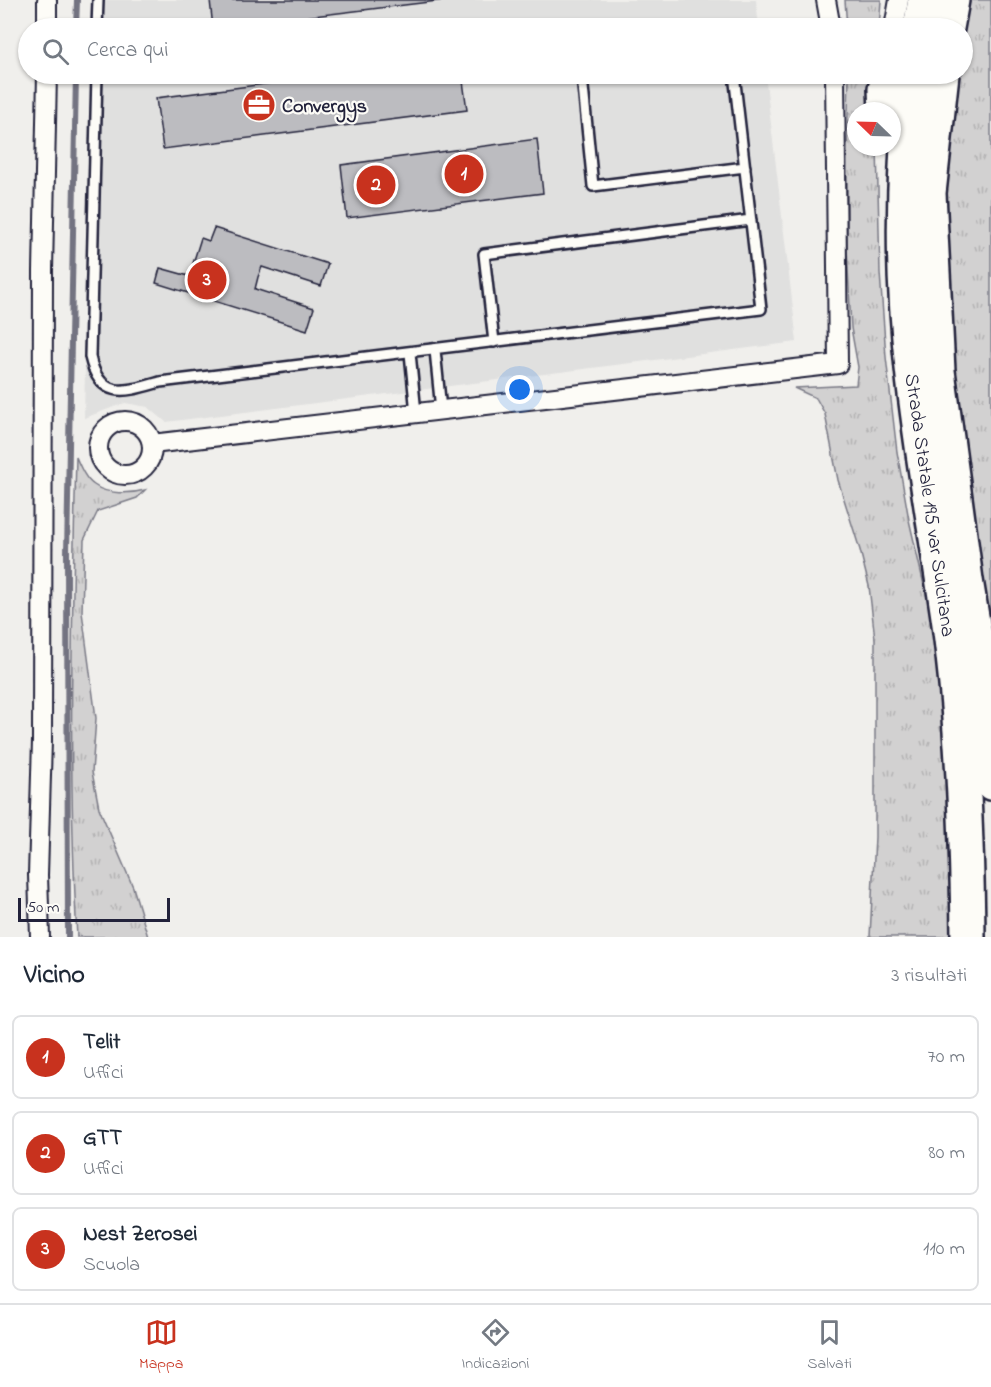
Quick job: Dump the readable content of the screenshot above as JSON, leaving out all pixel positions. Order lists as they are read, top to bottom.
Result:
{
  "streets": {
    "highway": ["Strada Statale 195 var Sulcitana"]
  },
  "places": {
    "office": ["Convergys"]
  },
  "scale_bar": "50 m",
  "north": "top left",
  "page": {
    "search": "Cerca qui",
    "pins": ["1", "2", "3"],
    "scale": "50 m",
    "heading": ["Vicino", "3 risultati"],
    "list": [
      {
        "mark": "1",
        "name": "Telit",
        "note": "Uffici",
        "value": "70 m"
      },
      {
        "mark": "2",
        "name": "GTT",
        "note": "Uffici",
        "value": "80 m"
      },
      {
        "mark": "3",
        "name": "Nest Zerosei",
        "note": "Scuola",
        "value": "110 m"
      }
    ],
    "nav": ["Mappa", "Indicazioni", "Salvati"]
  }
}
